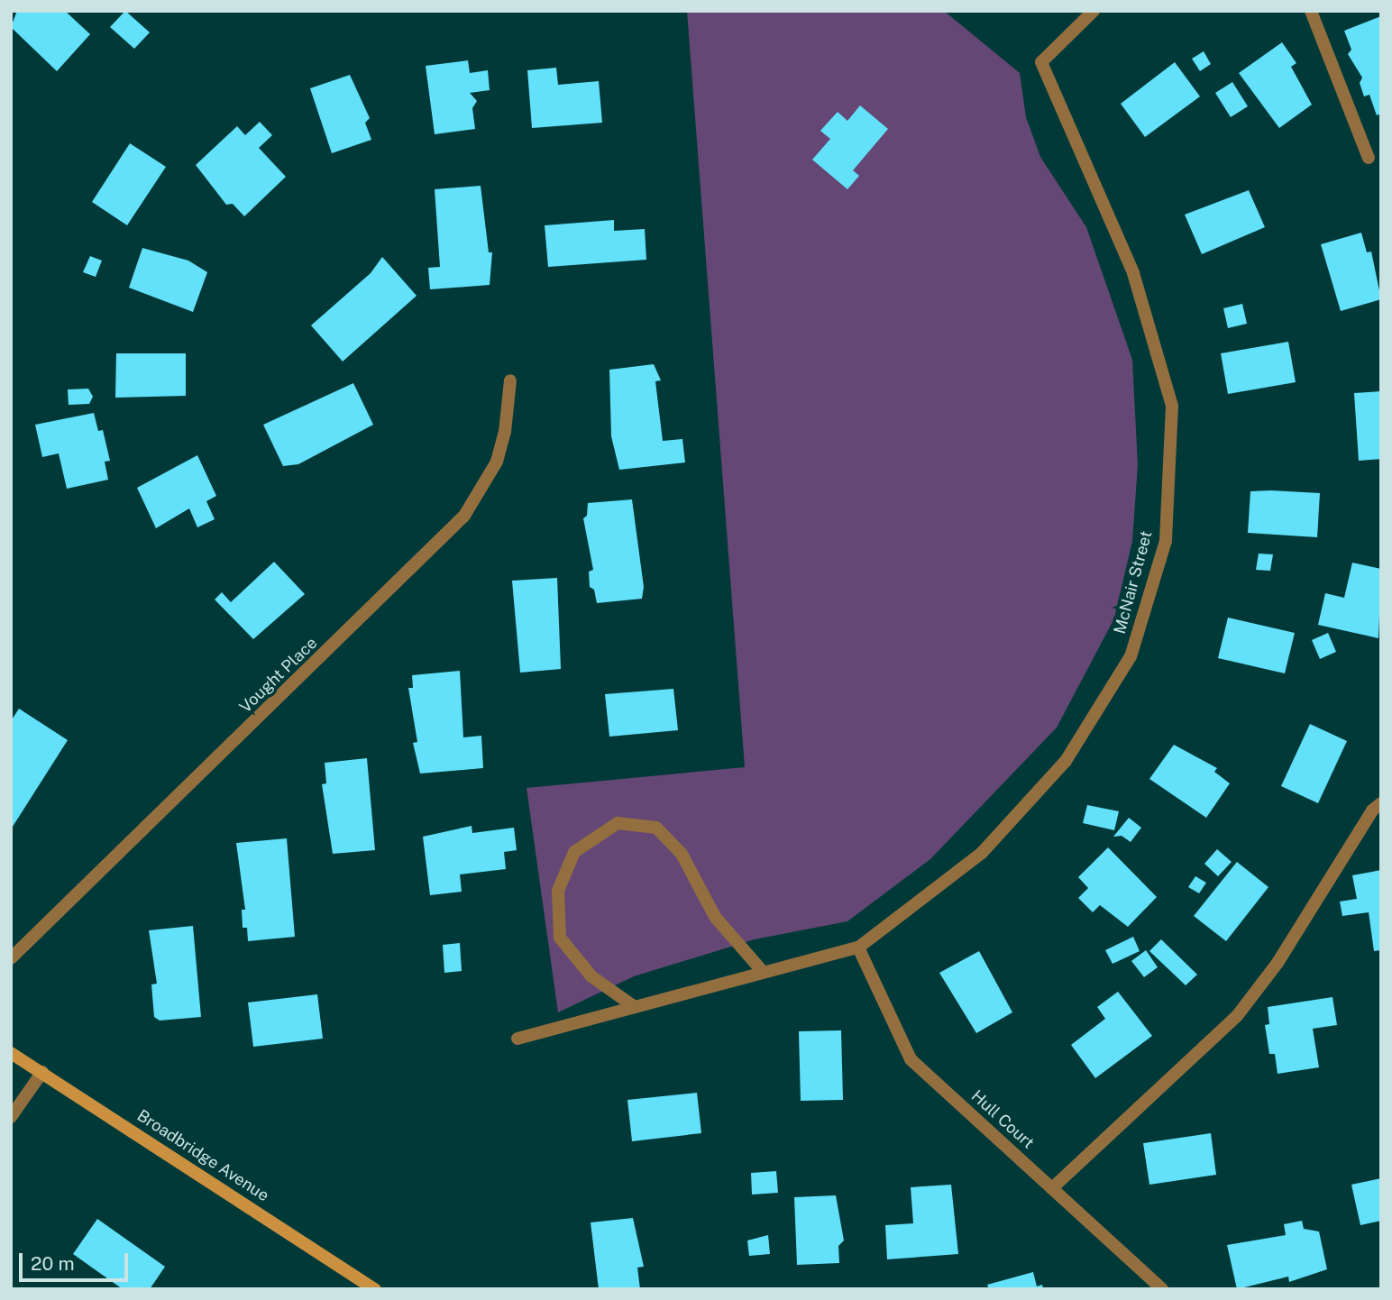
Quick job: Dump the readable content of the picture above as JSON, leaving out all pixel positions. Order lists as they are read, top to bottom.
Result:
{
  "streets": {
    "main road": ["Broadbridge Avenue"],
    "street": ["McNair Street", "Vought Place", "Hull Court"]
  },
  "crossings": [
    ["McNair Street", "Hull Court"]
  ],
  "scale_bar": "20 m"
}
